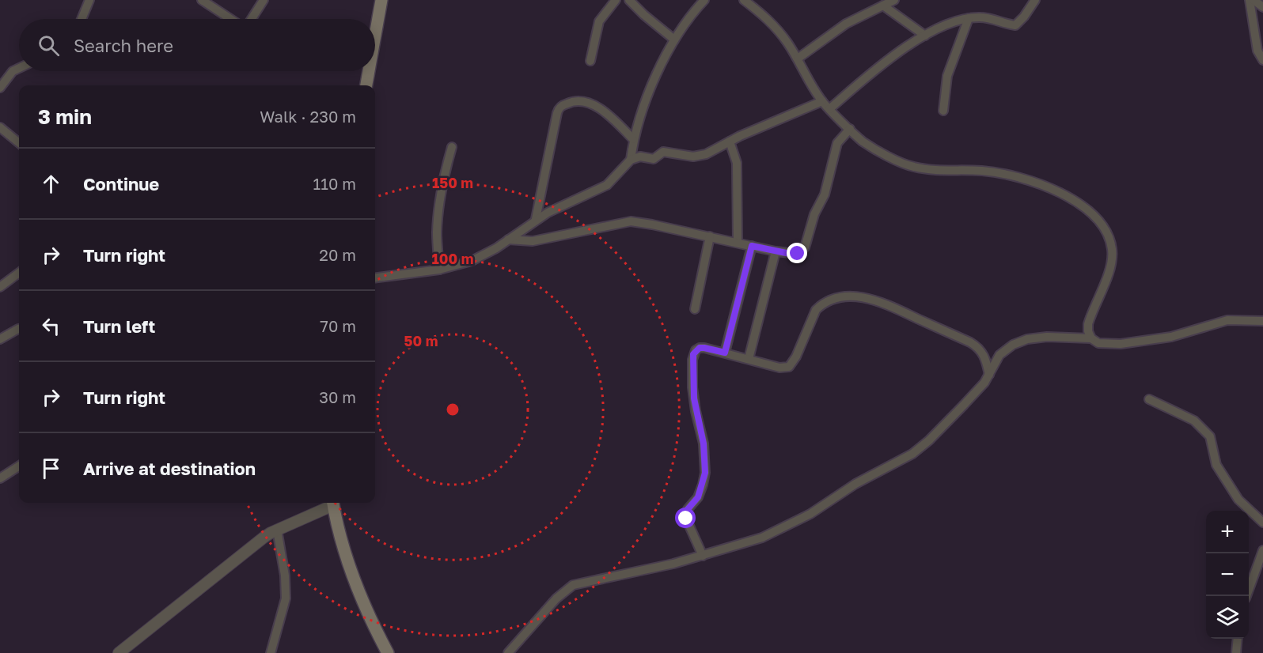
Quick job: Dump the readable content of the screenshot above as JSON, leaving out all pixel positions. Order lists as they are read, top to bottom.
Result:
{
  "page": {
    "search": "Search here",
    "heading": ["3 min", "Walk · 230 m"],
    "list": [
      ["Continue", "110 m"],
      ["Turn right", "20 m"],
      ["Turn left", "70 m"],
      ["Turn right", "30 m"],
      "Arrive at destination"
    ],
    "map_buttons": ["+", "−"]
  },
  "rings": ["150 m", "100 m", "50 m"]
}
